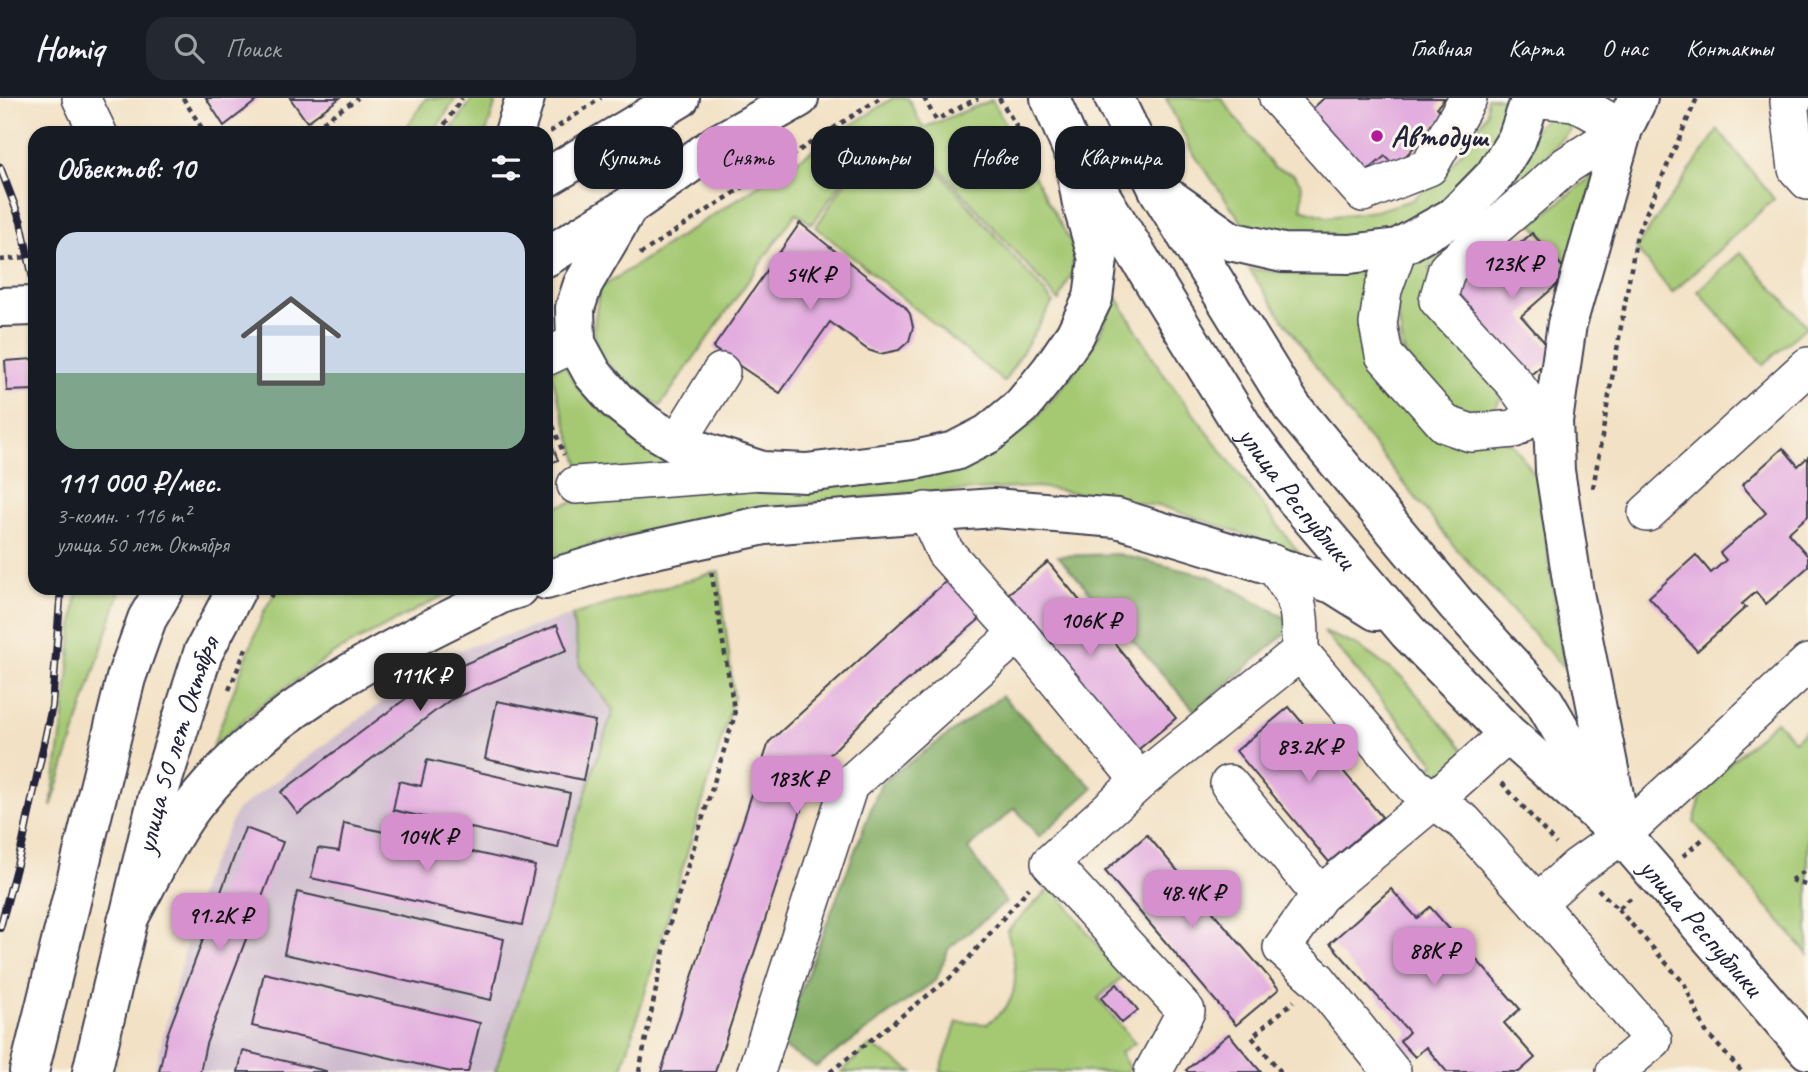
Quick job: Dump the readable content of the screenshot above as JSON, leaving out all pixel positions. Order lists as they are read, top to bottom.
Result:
{
  "streets": {
    "main road": ["улица Республики", "улица 50 лет Октября"]
  },
  "places": ["Автодуш"],
  "page": {
    "header": "Homiq",
    "search": "Поиск",
    "nav": [
      "Главная",
      "Карта",
      "О нас",
      "Контакты"
    ],
    "chip": [
      "Купить",
      "Снять",
      "Фильтры",
      "Новое",
      "Квартира"
    ],
    "heading": "Объектов: 10",
    "list": [
      {
        "name": "111 000 ₽/мес.",
        "note": "3-комн. · 116 m² · улица 50 лет Октября"
      }
    ],
    "price": [
      "123K ₽",
      "54K ₽",
      "106K ₽",
      "111K ₽",
      "83.2K ₽",
      "183K ₽",
      "104K ₽",
      "48.4K ₽",
      "91.2K ₽",
      "88K ₽"
    ]
  }
}
